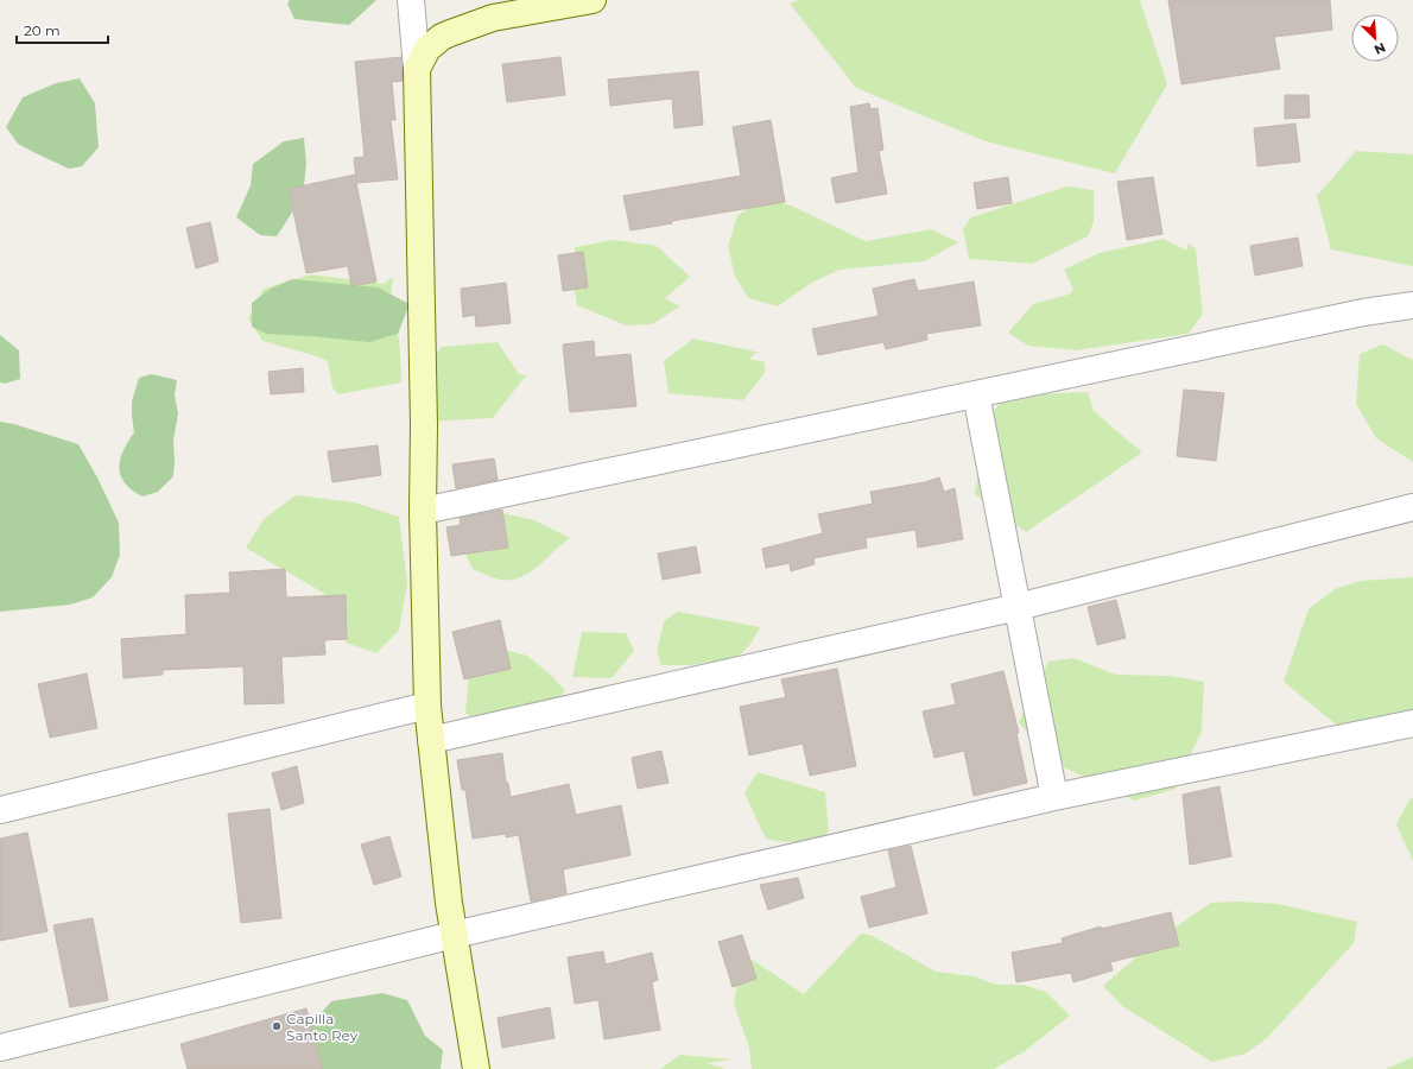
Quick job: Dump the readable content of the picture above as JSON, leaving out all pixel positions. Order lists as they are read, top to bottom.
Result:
{
  "places": ["Capilla Santo Rey"],
  "scale_bar": "20 m",
  "north": "bottom right"
}
